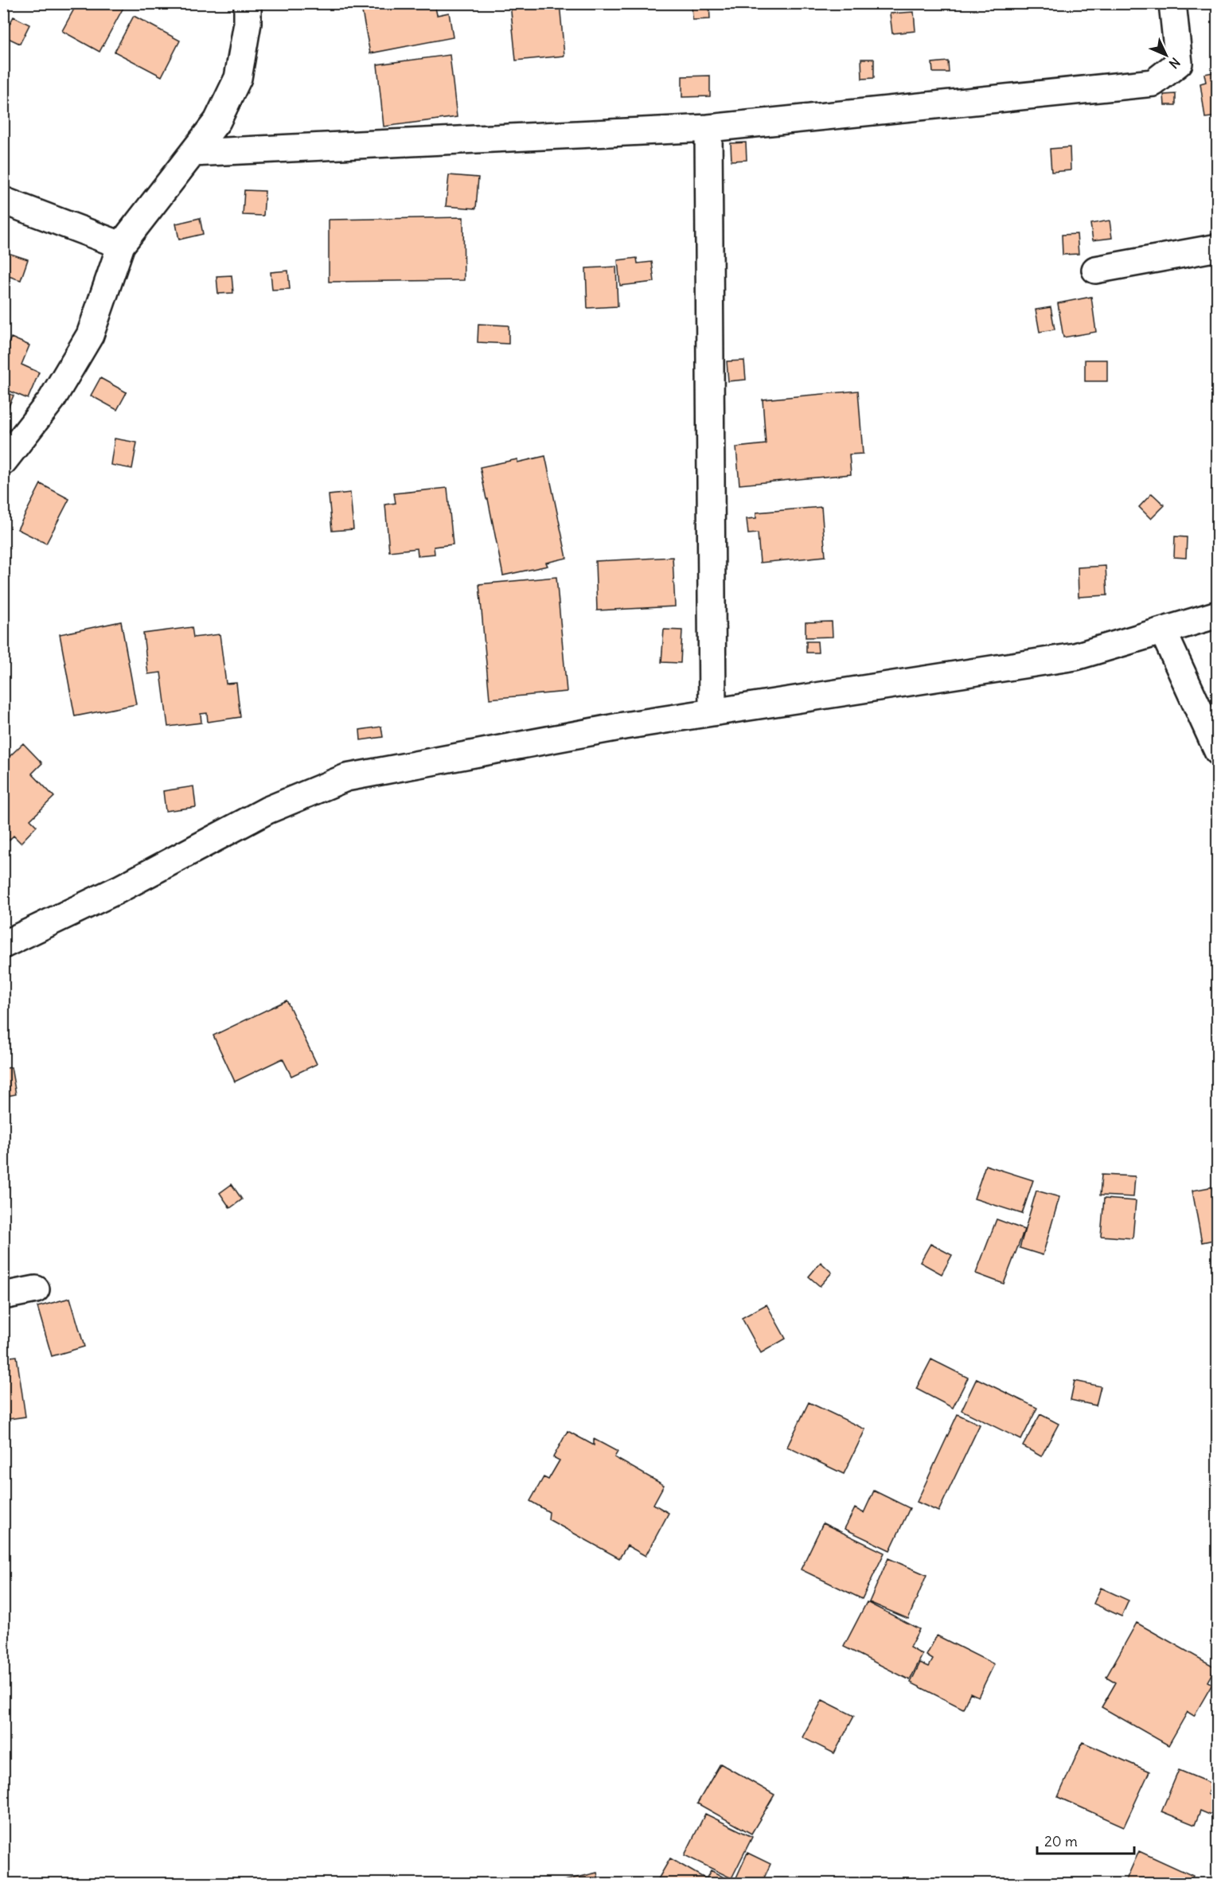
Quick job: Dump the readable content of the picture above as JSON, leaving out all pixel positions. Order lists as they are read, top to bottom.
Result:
{
  "scale_bar": "20 m",
  "north": "bottom right"
}
